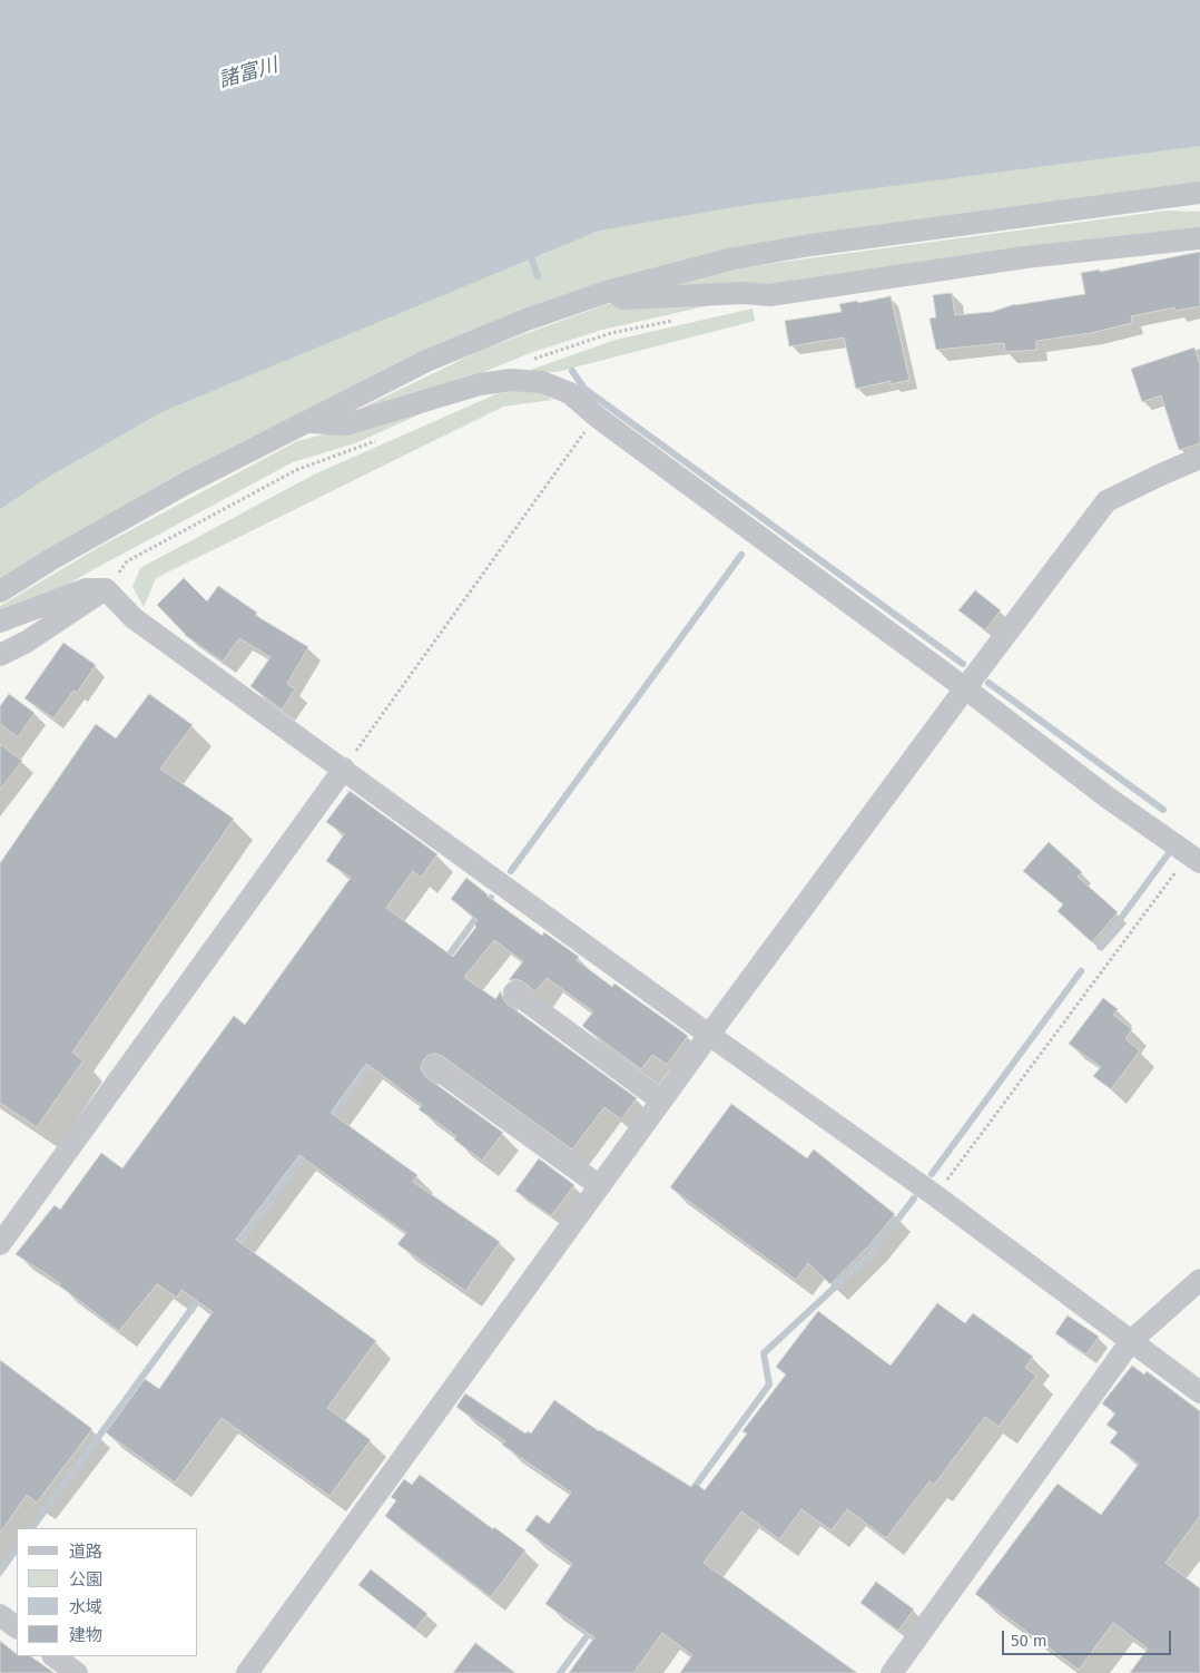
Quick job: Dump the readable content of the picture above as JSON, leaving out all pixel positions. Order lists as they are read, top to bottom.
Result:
{
  "water": ["諸富川"],
  "legend": [
    "道路",
    "公園",
    "水域",
    "建物"
  ],
  "scale_bar": "50 m"
}
